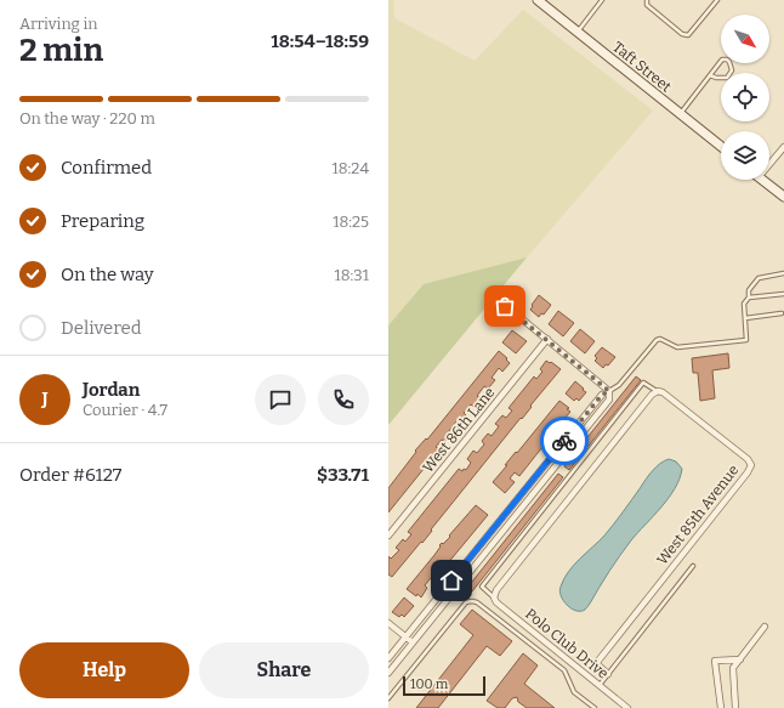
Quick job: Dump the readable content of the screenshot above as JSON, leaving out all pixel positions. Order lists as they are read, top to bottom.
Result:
{
  "streets": {
    "main road": ["Taft Street"],
    "street": ["West 86th Lane", "West 85th Avenue", "Polo Club Drive"]
  },
  "scale_bar": "100 m",
  "north": "bottom right",
  "page": {
    "heading": ["2 min", "Arriving in", "18:54–18:59"],
    "panel": [
      "Jordan",
      "Courier · 4.7",
      "Order #6127",
      "$33.71"
    ],
    "bar": "On the way · 220 m",
    "list": [
      ["Confirmed", "18:24"],
      ["Preparing", "18:25"],
      ["On the way", "18:31"],
      "Delivered"
    ],
    "round": "J",
    "buttons": ["Help", "Share"],
    "scale": "100 m"
  }
}
